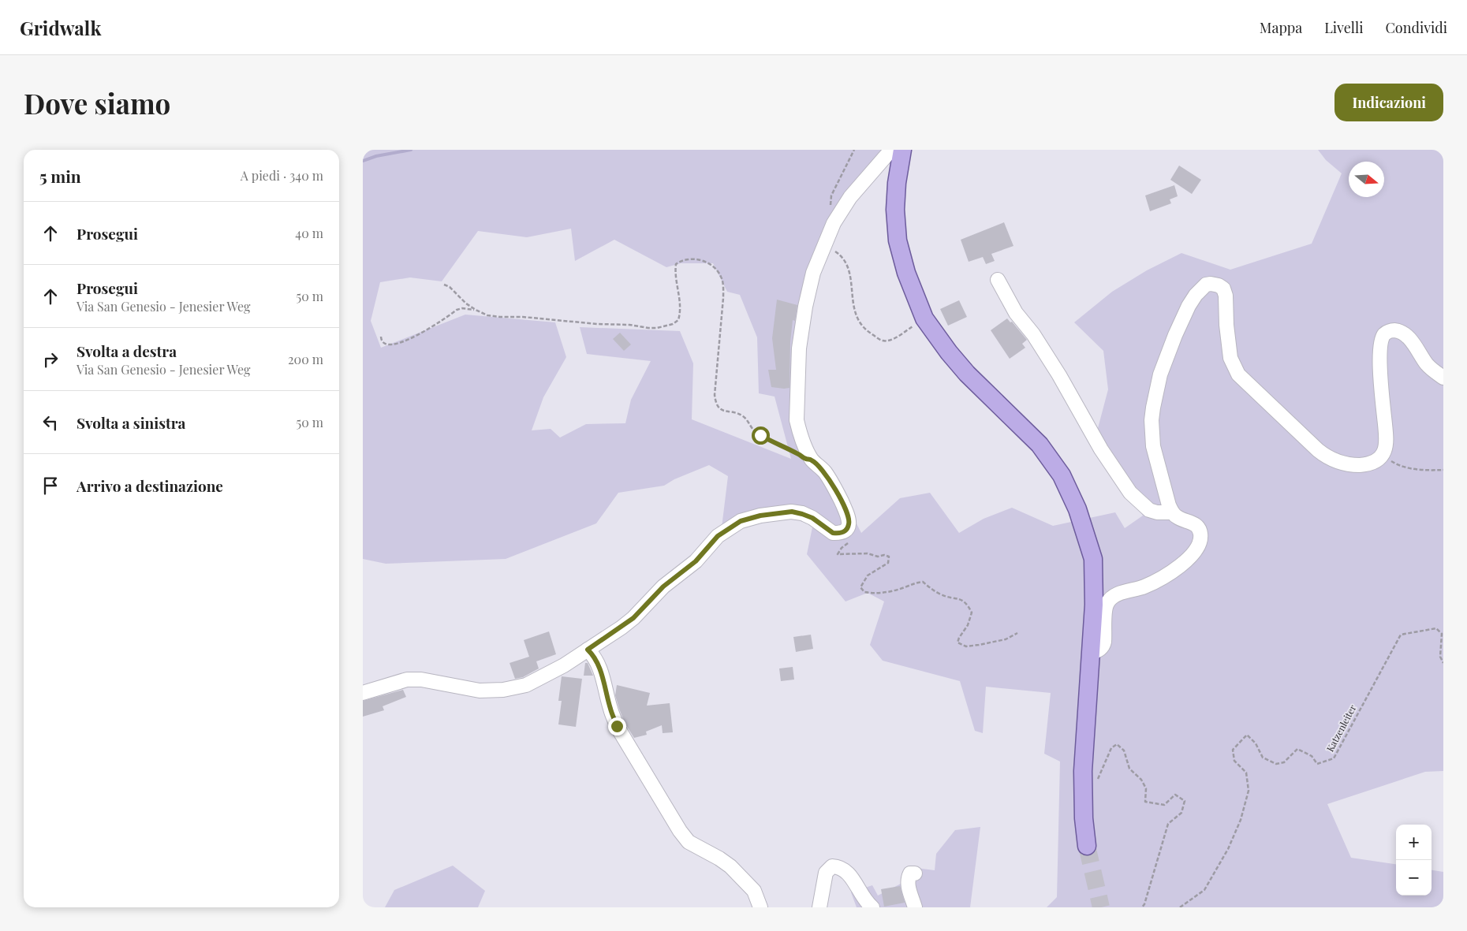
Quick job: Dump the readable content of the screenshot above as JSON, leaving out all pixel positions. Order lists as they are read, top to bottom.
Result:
{
  "streets": {
    "path": ["Katzenleiter"]
  },
  "north": "right",
  "page": {
    "header": "Gridwalk",
    "nav": ["Mappa", "Livelli", "Condividi"],
    "buttons": "Indicazioni",
    "title": "Dove siamo",
    "heading": ["5 min", "A piedi · 340 m"],
    "list": [
      ["Prosegui", "40 m"],
      ["Prosegui", "Via San Genesio - Jenesier Weg", "50 m"],
      ["Svolta a destra", "Via San Genesio - Jenesier Weg", "200 m"],
      ["Svolta a sinistra", "50 m"],
      "Arrivo a destinazione"
    ],
    "map_buttons": ["+", "−"]
  }
}
